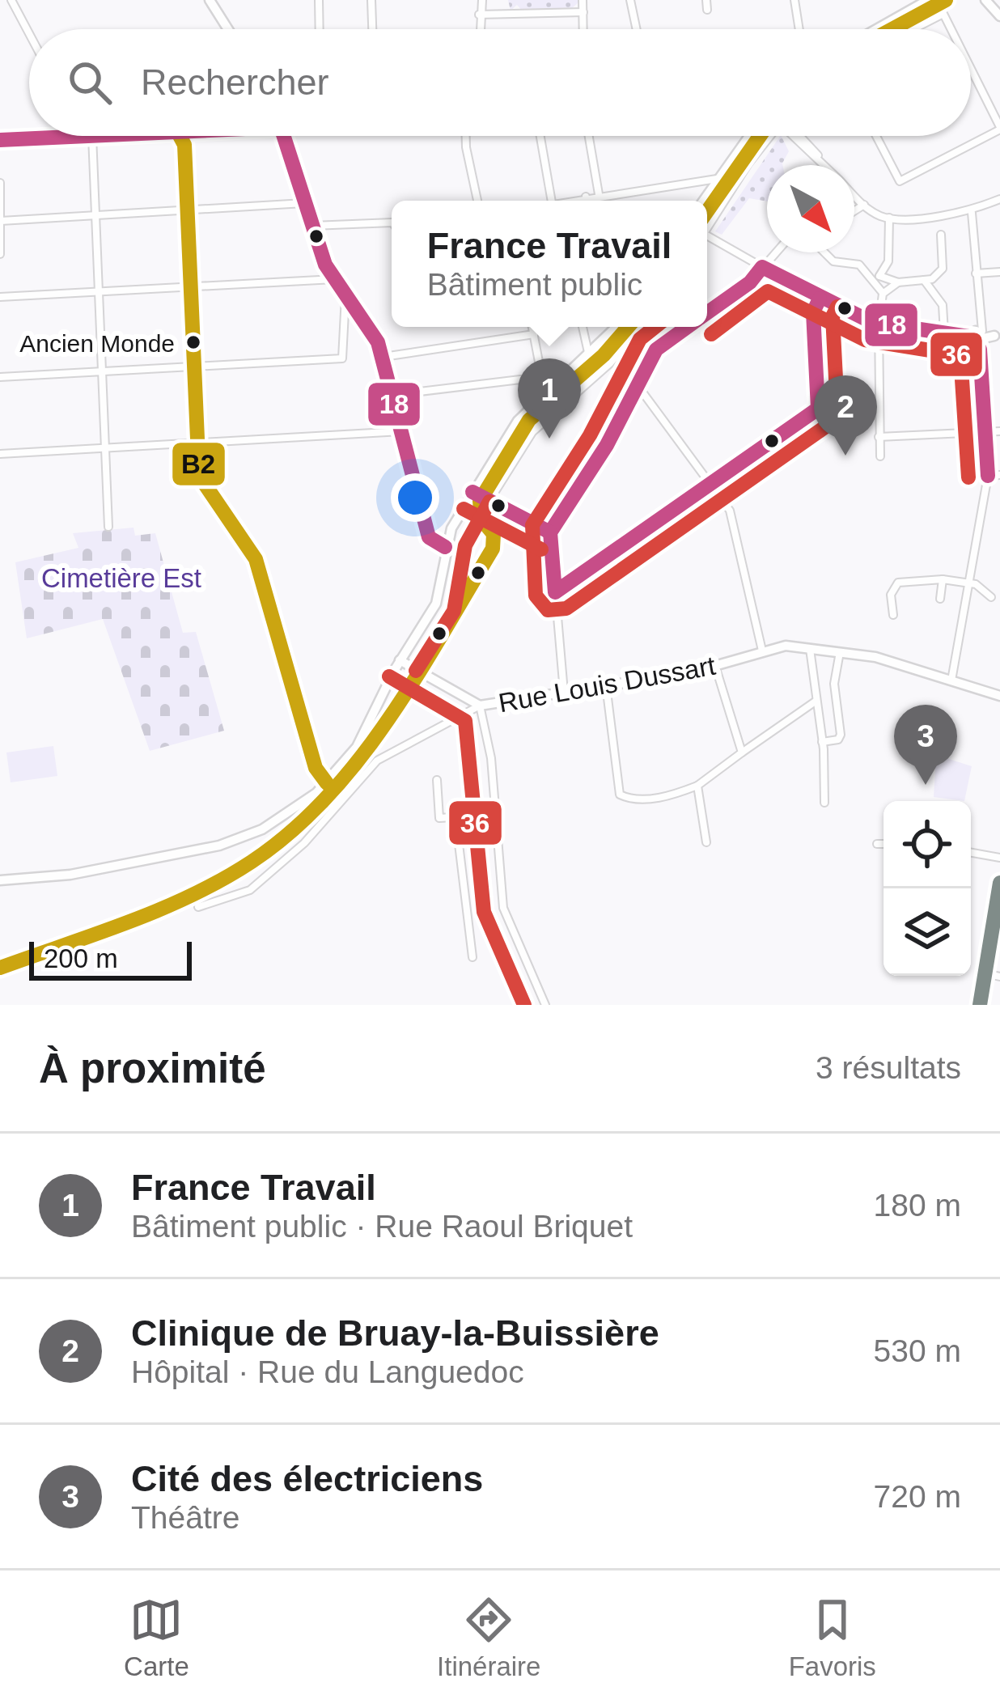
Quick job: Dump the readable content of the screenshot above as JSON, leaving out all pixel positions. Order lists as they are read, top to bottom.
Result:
{
  "streets": {
    "street": ["Rue Louis Dussart"]
  },
  "parks": ["Cimetière Est"],
  "places": ["Ancien Monde"],
  "lines": ["transit line B2", "transit line 18", "transit line 36"],
  "scale_bar": "200 m",
  "north": "bottom right",
  "page": {
    "search": "Rechercher",
    "popup": ["France Travail", "Bâtiment public"],
    "pins": ["1", "2", "3"],
    "scale": "200 m",
    "heading": ["À proximité", "3 résultats"],
    "list": [
      {
        "mark": "1",
        "name": "France Travail",
        "note": "Bâtiment public · Rue Raoul Briquet",
        "value": "180 m"
      },
      {
        "mark": "2",
        "name": "Clinique de Bruay-la-Buissière",
        "note": "Hôpital · Rue du Languedoc",
        "value": "530 m"
      },
      {
        "mark": "3",
        "name": "Cité des électriciens",
        "note": "Théâtre",
        "value": "720 m"
      }
    ],
    "nav": ["Carte", "Itinéraire", "Favoris"]
  }
}
